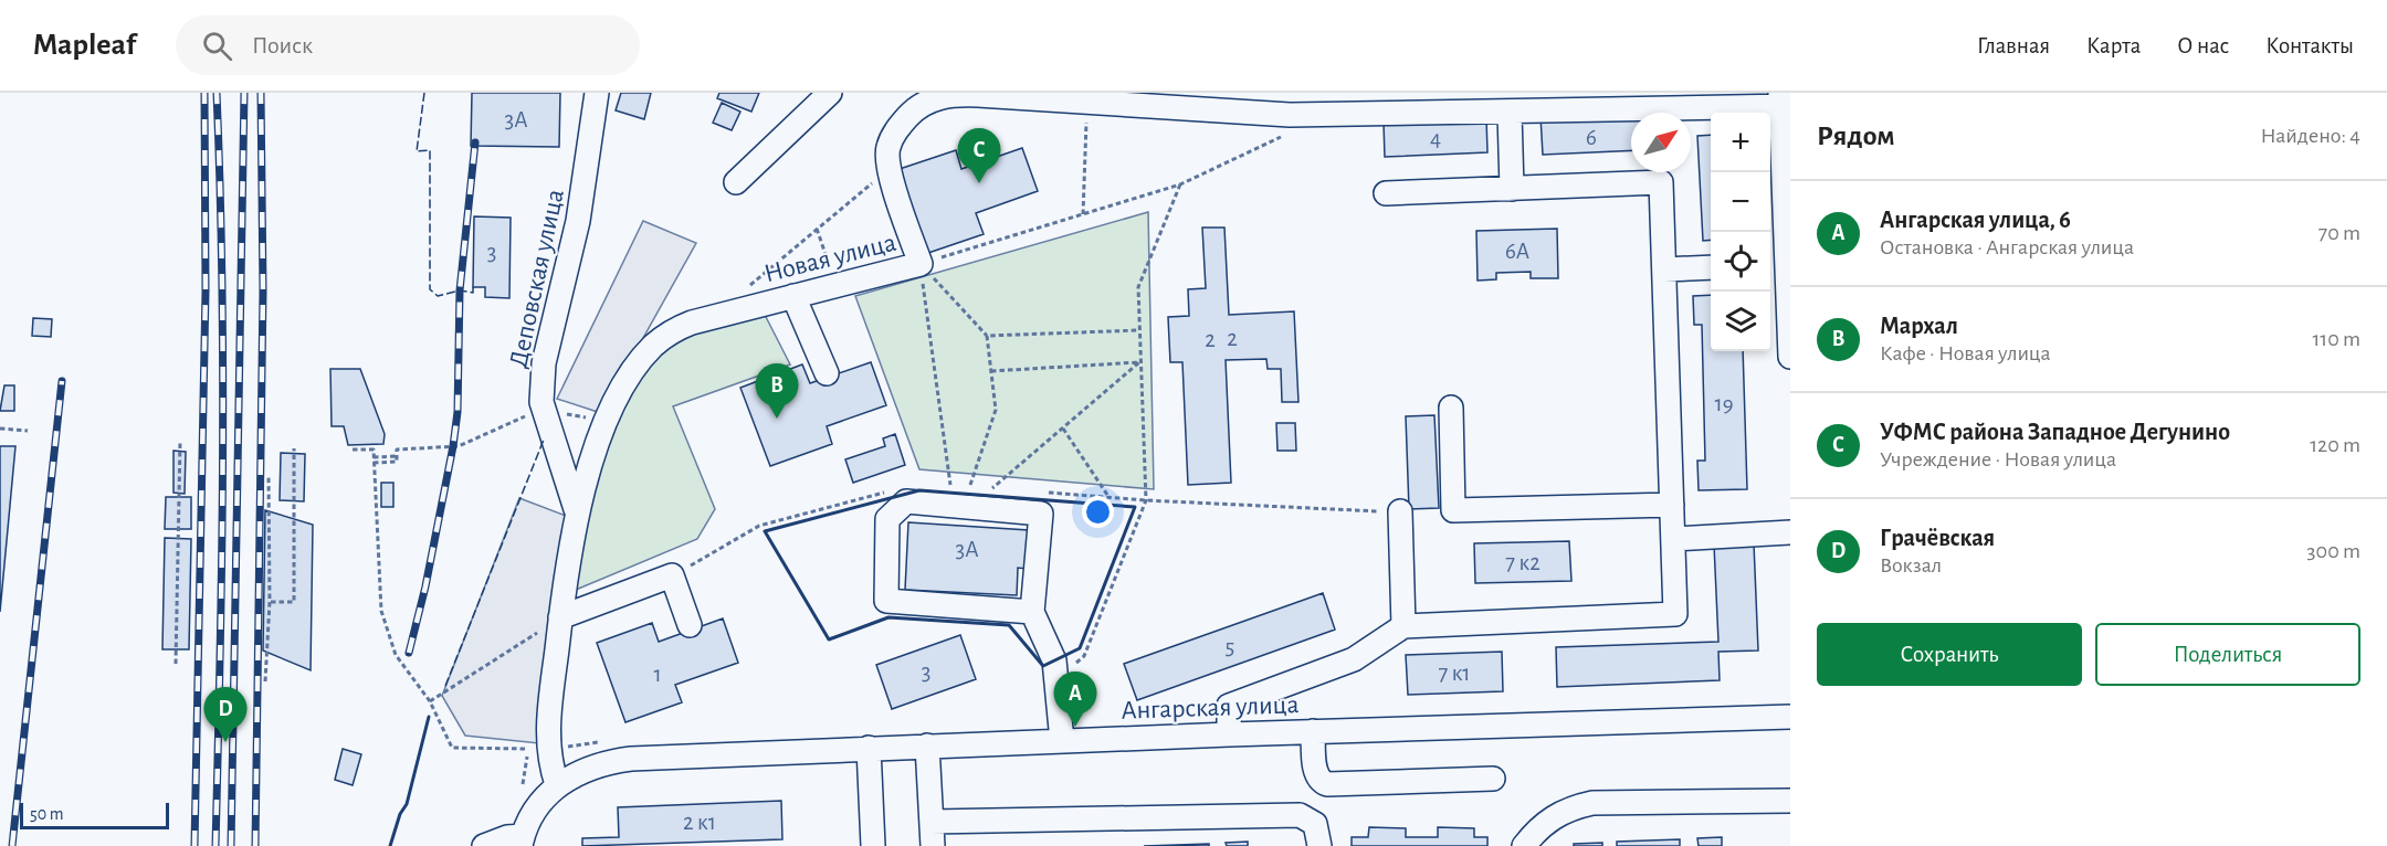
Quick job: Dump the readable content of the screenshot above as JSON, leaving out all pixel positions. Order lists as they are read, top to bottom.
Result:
{
  "streets": {
    "street": ["Новая улица", "Деповская улица", "Ангарская улица"]
  },
  "crossings": [
    ["Новая улица", "Деповская улица"],
    ["Новая улица", "Ангарская улица"]
  ],
  "house_numbers": [
    "3А",
    "6",
    "4",
    "6А",
    "3",
    "2",
    "2",
    "19",
    "3А",
    "7 к2",
    "5",
    "3",
    "7 к1",
    "1",
    "2 к1"
  ],
  "scale_bar": "50 m",
  "north": "top right",
  "page": {
    "header": "Mapleaf",
    "search": "Поиск",
    "nav": [
      "Главная",
      "Карта",
      "О нас",
      "Контакты"
    ],
    "heading": ["Рядом", "Найдено: 4"],
    "map_buttons": ["+", "−"],
    "pins": [
      "C",
      "B",
      "A",
      "D"
    ],
    "list": [
      {
        "mark": "A",
        "name": "Ангарская улица, 6",
        "note": "Остановка · Ангарская улица",
        "value": "70 m"
      },
      {
        "mark": "B",
        "name": "Мархал",
        "note": "Кафе · Новая улица",
        "value": "110 m"
      },
      {
        "mark": "C",
        "name": "УФМС района Западное Дегунино",
        "note": "Учреждение · Новая улица",
        "value": "120 m"
      },
      {
        "mark": "D",
        "name": "Грачёвская",
        "note": "Вокзал",
        "value": "300 m"
      }
    ],
    "buttons": ["Сохранить", "Поделиться"],
    "scale": "50 m"
  }
}
